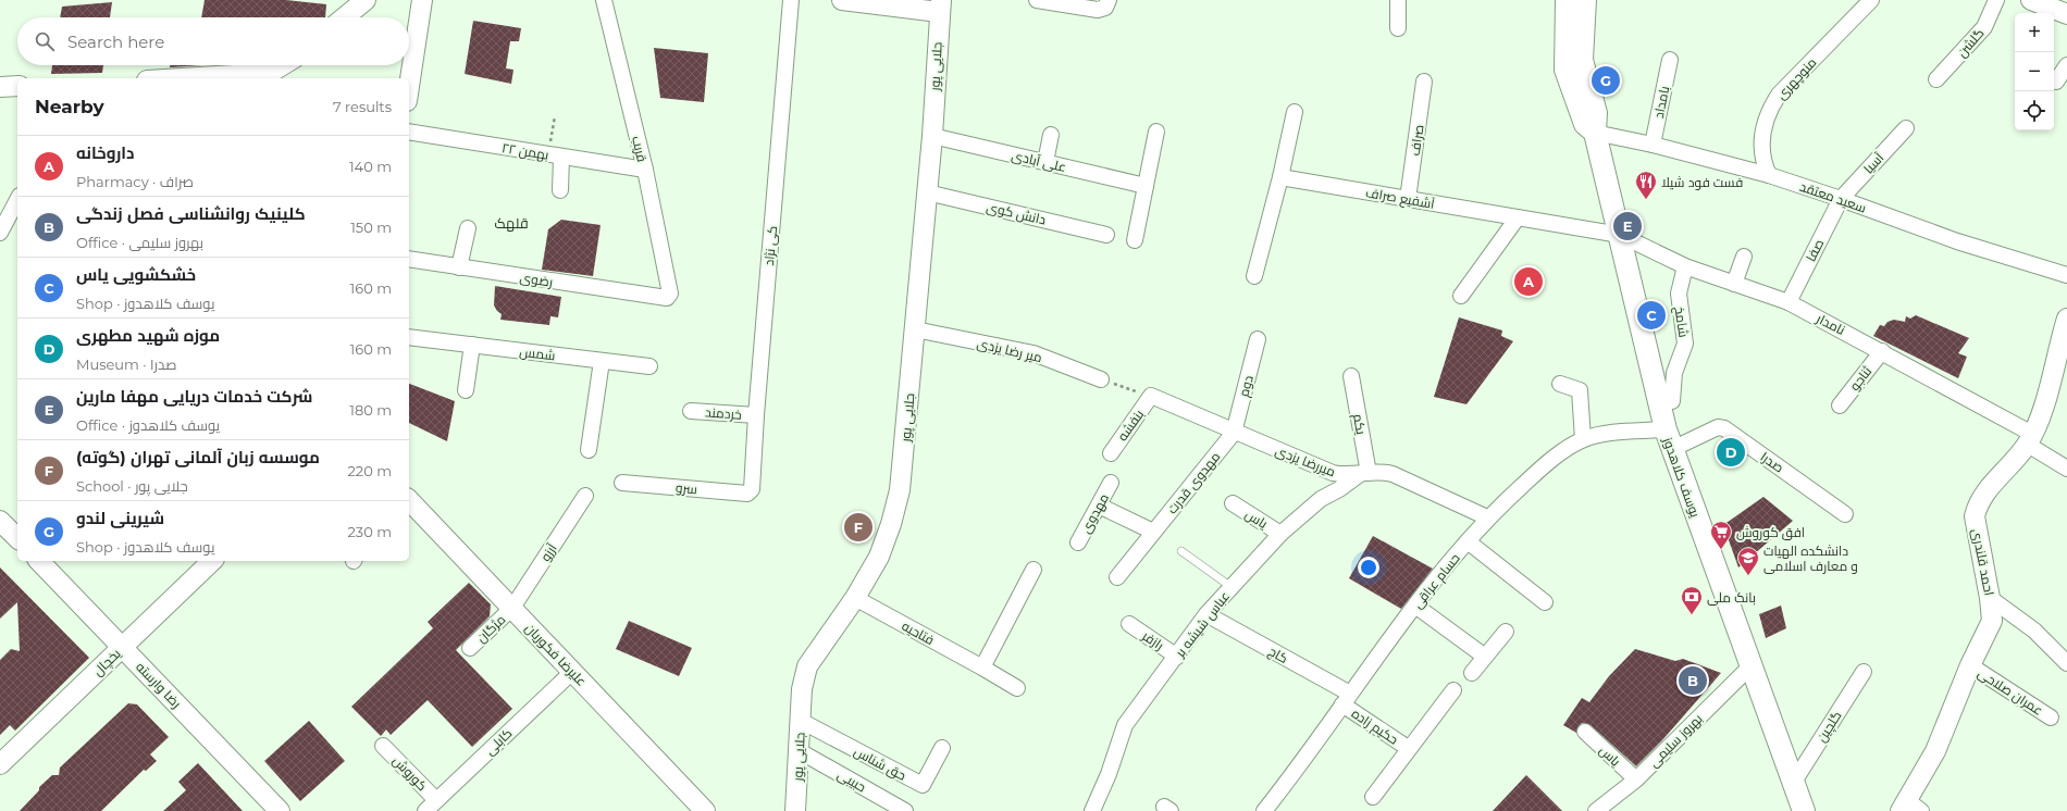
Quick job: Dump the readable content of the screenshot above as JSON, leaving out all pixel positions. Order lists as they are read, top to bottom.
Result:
{
  "streets": {
    "main road": ["یوسف کلاهدوز"],
    "street": [
      "گلشن",
      "جلایی پور",
      "منوچهری",
      "بامداد",
      "صراف",
      "قریب",
      "۲۲ بهمن",
      "علی آبادی",
      "آسیا",
      "سعید معتقد",
      "آشفیع صراف",
      "دانش کوی",
      "کی نژاد",
      "صفا",
      "رضوی",
      "شامخ",
      "نامدار",
      "میر رضا یزدی",
      "شمس",
      "ثناجو",
      "دوم",
      "خردمند",
      "یکم",
      "بنفشه",
      "میررضا یزدی",
      "صدرا",
      "مهدوی قدرت",
      "سرو",
      "مهدوی",
      "یاس",
      "آرزو",
      "احمد قلندری",
      "حسام عراقی",
      "عباس شیشه بر",
      "مژگان",
      "فتاحیه",
      "رازفر",
      "علیرضا فکوریان",
      "کاج",
      "یخچال",
      "رضا وارسته",
      "عمران صلاحی",
      "حکیم زاده",
      "گلچین",
      "بهروز سلیمی",
      "کابلی",
      "حق شناس",
      "کوروش",
      "حبیبی"
    ]
  },
  "crossings": [
    ["جلایی پور", "علی آبادی"],
    ["جلایی پور", "دانش کوی"],
    ["جلایی پور", "میر رضا یزدی"],
    ["جلایی پور", "فتاحیه"],
    ["جلایی پور", "حق شناس"],
    ["جلایی پور", "حبیبی"],
    ["منوچهری", "سعید معتقد"],
    ["بامداد", "سعید معتقد"],
    ["صراف", "آشفیع صراف"],
    ["قریب", "۲۲ بهمن"],
    ["قریب", "رضوی"],
    ["آسیا", "سعید معتقد"],
    ["آسیا", "صفا"],
    ["سعید معتقد", "صفا"],
    ["سعید معتقد", "یوسف کلاهدوز"],
    ["آشفیع صراف", "نامدار"],
    ["آشفیع صراف", "یوسف کلاهدوز"],
    ["کی نژاد", "خردمند"],
    ["کی نژاد", "سرو"],
    ["صفا", "نامدار"],
    ["شامخ", "نامدار"],
    ["نامدار", "ثناجو"],
    ["نامدار", "یوسف کلاهدوز"],
    ["نامدار", "احمد قلندری"],
    ["دوم", "میررضا یزدی"],
    ["دوم", "مهدوی قدرت"],
    ["یکم", "میررضا یزدی"],
    ["یکم", "عباس شیشه بر"],
    ["بنفشه", "میررضا یزدی"],
    ["میررضا یزدی", "مهدوی قدرت"],
    ["میررضا یزدی", "حسام عراقی"],
    ["میررضا یزدی", "عباس شیشه بر"],
    ["صدرا", "یوسف کلاهدوز"],
    ["صدرا", "حسام عراقی"],
    ["یوسف کلاهدوز", "حسام عراقی"],
    ["یوسف کلاهدوز", "گلچین"],
    ["یوسف کلاهدوز", "بهروز سلیمی"],
    ["یاس", "عباس شیشه بر"],
    ["یاس", "بهروز سلیمی"],
    ["آرزو", "مژگان"],
    ["آرزو", "علیرضا فکوریان"],
    ["احمد قلندری", "عمران صلاحی"],
    ["حسام عراقی", "کاج"],
    ["حسام عراقی", "حکیم زاده"],
    ["عباس شیشه بر", "رازفر"],
    ["عباس شیشه بر", "کاج"],
    ["مژگان", "علیرضا فکوریان"],
    ["علیرضا فکوریان", "کابلی"],
    ["کاج", "حکیم زاده"],
    ["یخچال", "رضا وارسته"],
    ["کابلی", "کوروش"]
  ],
  "districts": ["قلهک"],
  "places": {
    "restaurant": ["فست فود شیلا"],
    "supermarket": ["افق کوروش"],
    "school or university": ["دانشکده الهیات و معارف اسلامی"],
    "bank": ["بانک ملی"]
  },
  "page": {
    "map_buttons": ["+", "−"],
    "search": "Search here",
    "pins": [
      "G",
      "E",
      "A",
      "C",
      "D",
      "F",
      "B"
    ],
    "heading": ["Nearby", "7 results"],
    "list": [
      {
        "mark": "A",
        "name": "داروخانه",
        "note": "Pharmacy · صراف",
        "value": "140 m"
      },
      {
        "mark": "B",
        "name": "کلینیک روانشناسی فصل زندگی",
        "note": "Office · بهروز سلیمی",
        "value": "150 m"
      },
      {
        "mark": "C",
        "name": "خشکشویی یاس",
        "note": "Shop · یوسف کلاهدوز",
        "value": "160 m"
      },
      {
        "mark": "D",
        "name": "موزه شهید مطهری",
        "note": "Museum · صدرا",
        "value": "160 m"
      },
      {
        "mark": "E",
        "name": "شرکت خدمات دریایی مهفا مارین",
        "note": "Office · یوسف کلاهدوز",
        "value": "180 m"
      },
      {
        "mark": "F",
        "name": "موسسه زبان آلمانی تهران (گوته)",
        "note": "School · جلایی پور",
        "value": "220 m"
      },
      {
        "mark": "G",
        "name": "شیرینی لندو",
        "note": "Shop · یوسف کلاهدوز",
        "value": "230 m"
      }
    ]
  }
}
